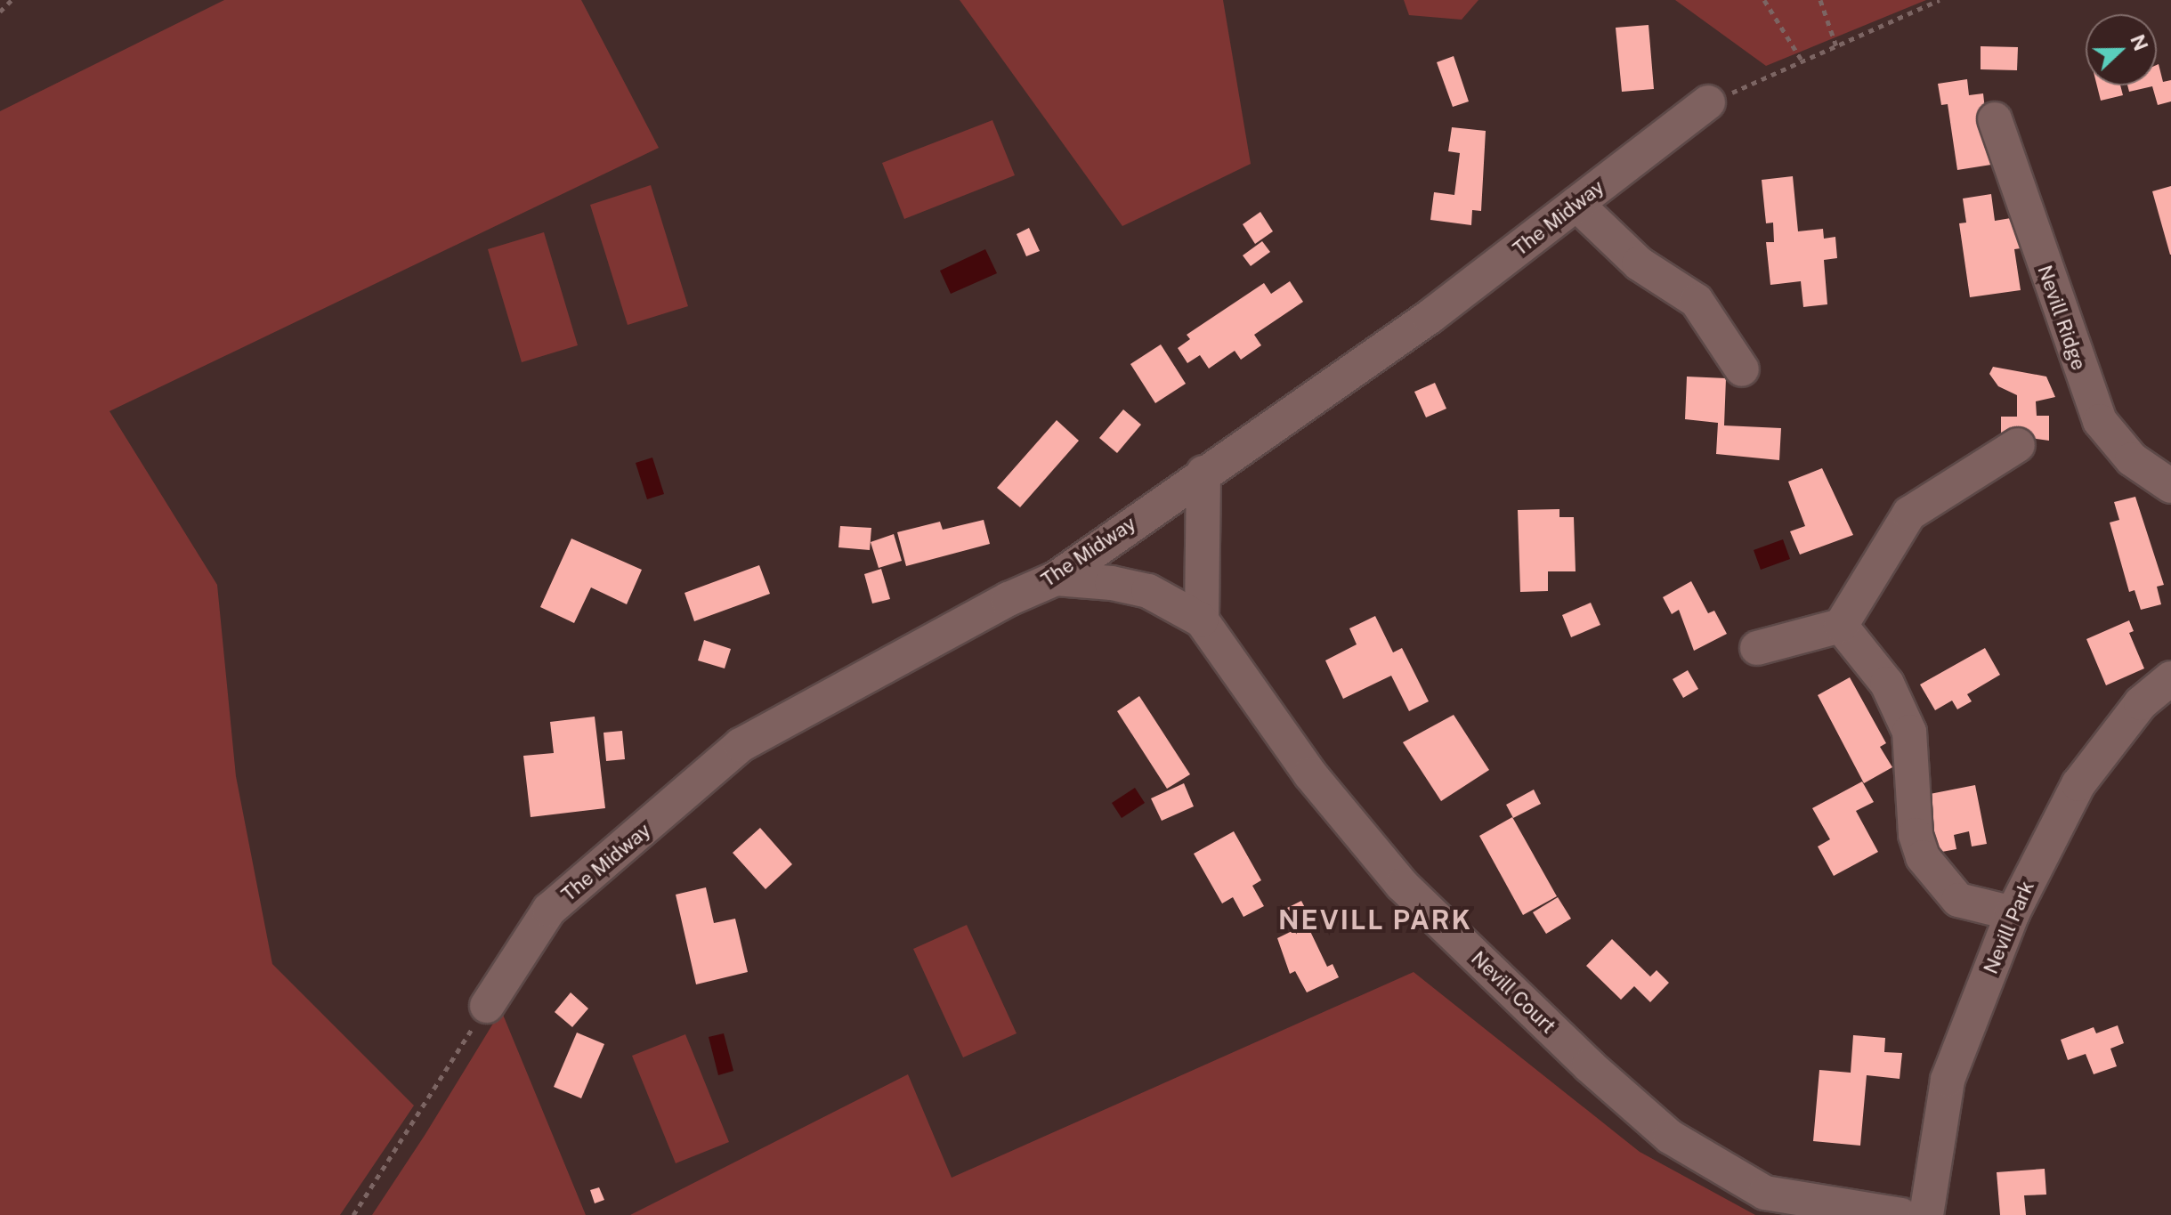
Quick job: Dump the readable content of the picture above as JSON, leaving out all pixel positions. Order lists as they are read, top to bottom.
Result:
{
  "streets": {
    "street": [
      "The Midway",
      "Nevill Ridge",
      "Nevill Park",
      "Nevill Court"
    ]
  },
  "districts": ["NEVILL PARK"],
  "north": "right"
}
